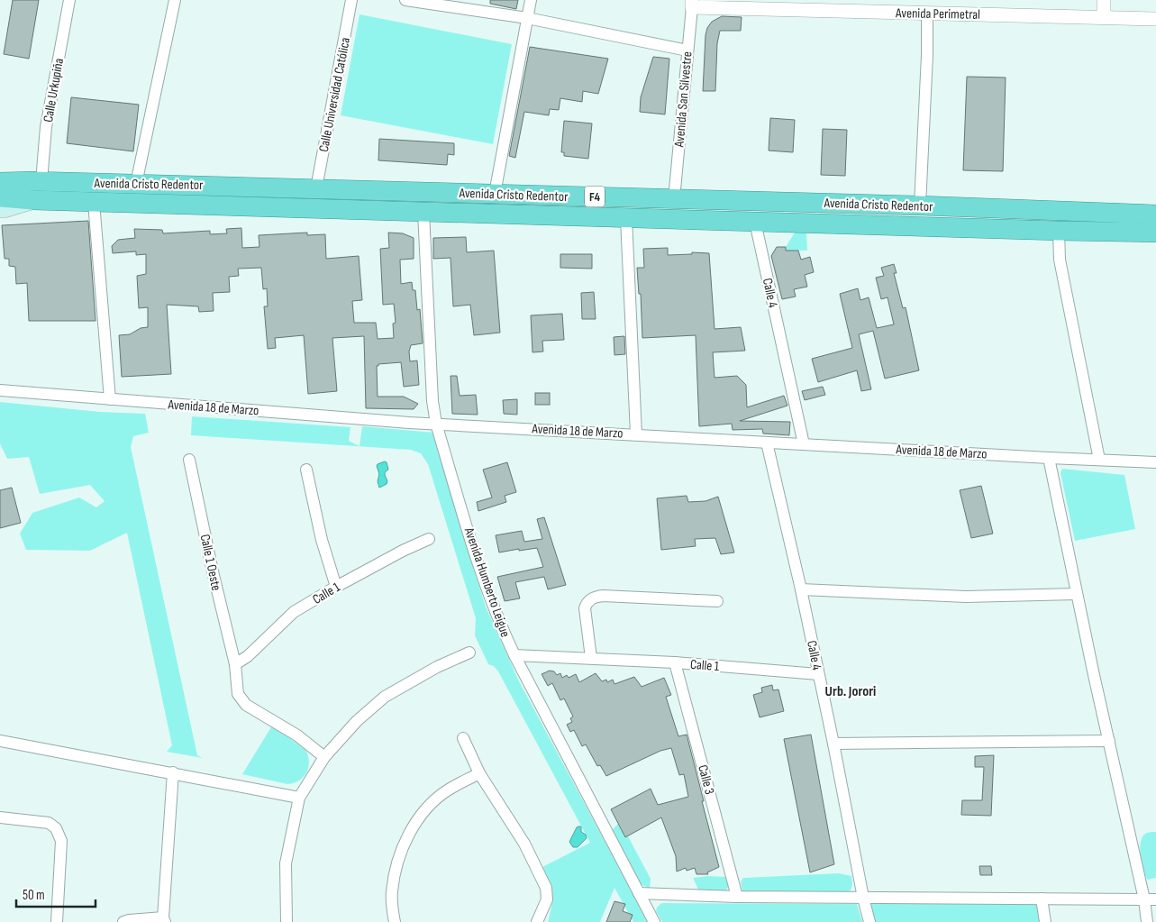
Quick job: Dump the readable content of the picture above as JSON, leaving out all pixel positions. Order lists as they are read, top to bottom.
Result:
{
  "streets": {
    "highway": ["Avenida Cristo Redentor", "F4"],
    "street": [
      "Avenida Perimetral",
      "Calle Urkupiña",
      "Calle Universidad Católica",
      "Avenida San Silvestre",
      "Calle 4",
      "Avenida 18 de Marzo",
      "Calle 1 Oeste",
      "Avenida Humberto Leigue",
      "Calle 1",
      "Calle 3"
    ]
  },
  "crossings": [
    ["Avenida Perimetral", "Avenida San Silvestre"],
    ["Calle Urkupiña", "Avenida Cristo Redentor"],
    ["Calle Universidad Católica", "Avenida Cristo Redentor"],
    ["Avenida San Silvestre", "Avenida Cristo Redentor"],
    ["Avenida Cristo Redentor", "Calle 4"],
    ["Avenida Cristo Redentor", "Avenida Humberto Leigue"],
    ["Calle 4", "Avenida 18 de Marzo"],
    ["Calle 4", "Calle 1"],
    ["Avenida 18 de Marzo", "Avenida Humberto Leigue"],
    ["Calle 1 Oeste", "Calle 1"],
    ["Avenida Humberto Leigue", "Calle 1"],
    ["Calle 1", "Calle 3"]
  ],
  "districts": ["Urb. Jorori"],
  "scale_bar": "50 m"
}
